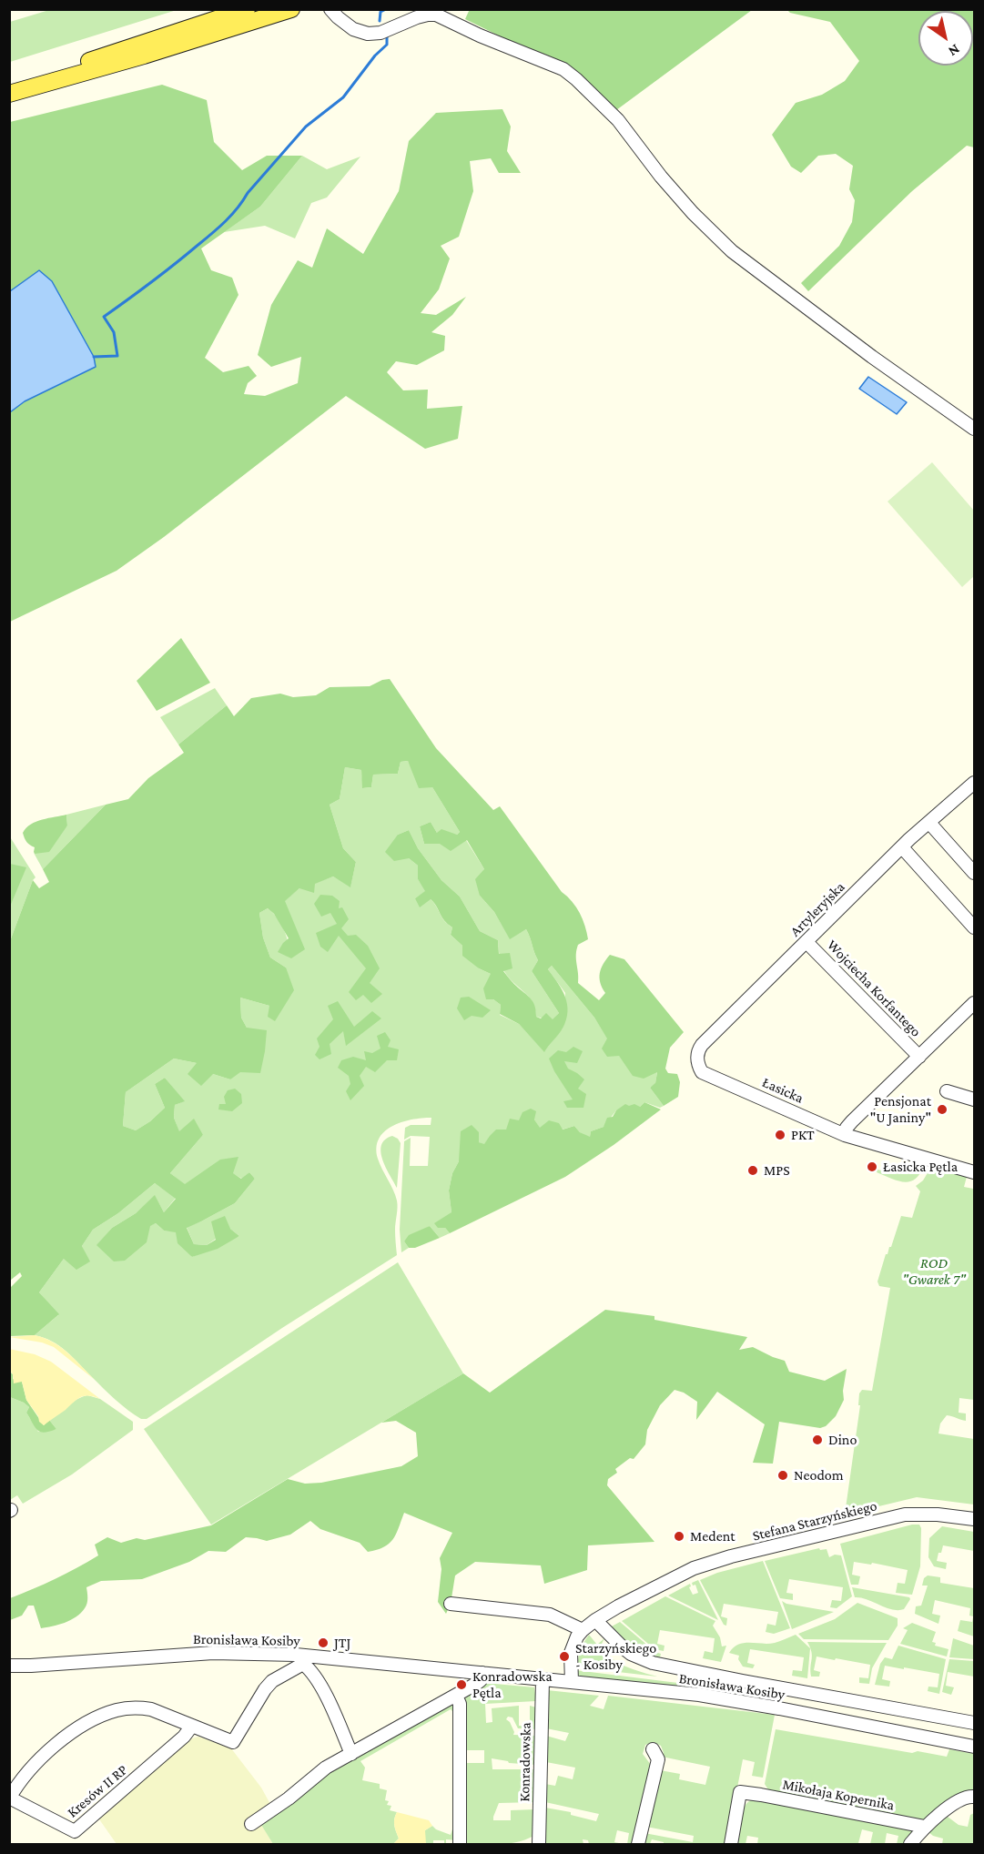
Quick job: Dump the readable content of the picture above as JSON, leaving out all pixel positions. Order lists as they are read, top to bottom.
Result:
{
  "streets": {
    "street": [
      "Artyleryjska",
      "Wojciecha Korfantego",
      "Łasicka",
      "Stefana Starzyńskiego",
      "Bronisława Kosiby",
      "Konradowska",
      "Kresów II RP",
      "Mikołaja Kopernika"
    ]
  },
  "crossings": [
    ["Artyleryjska", "Wojciecha Korfantego"],
    ["Artyleryjska", "Łasicka"],
    ["Stefana Starzyńskiego", "Bronisława Kosiby"],
    ["Bronisława Kosiby", "Konradowska"],
    ["Bronisława Kosiby", "Kresów II RP"]
  ],
  "parks": ["ROD \"Gwarek 7\""],
  "places": [
    "Pensjonat \"U Janiny\"",
    "PKT",
    "Łasicka Pętla",
    "MPS",
    "Dino",
    "Neodom",
    "Medent",
    "JTJ",
    "Starzyńskiego - Kosiby",
    "Konradowska Pętla"
  ],
  "north": "bottom right"
}
